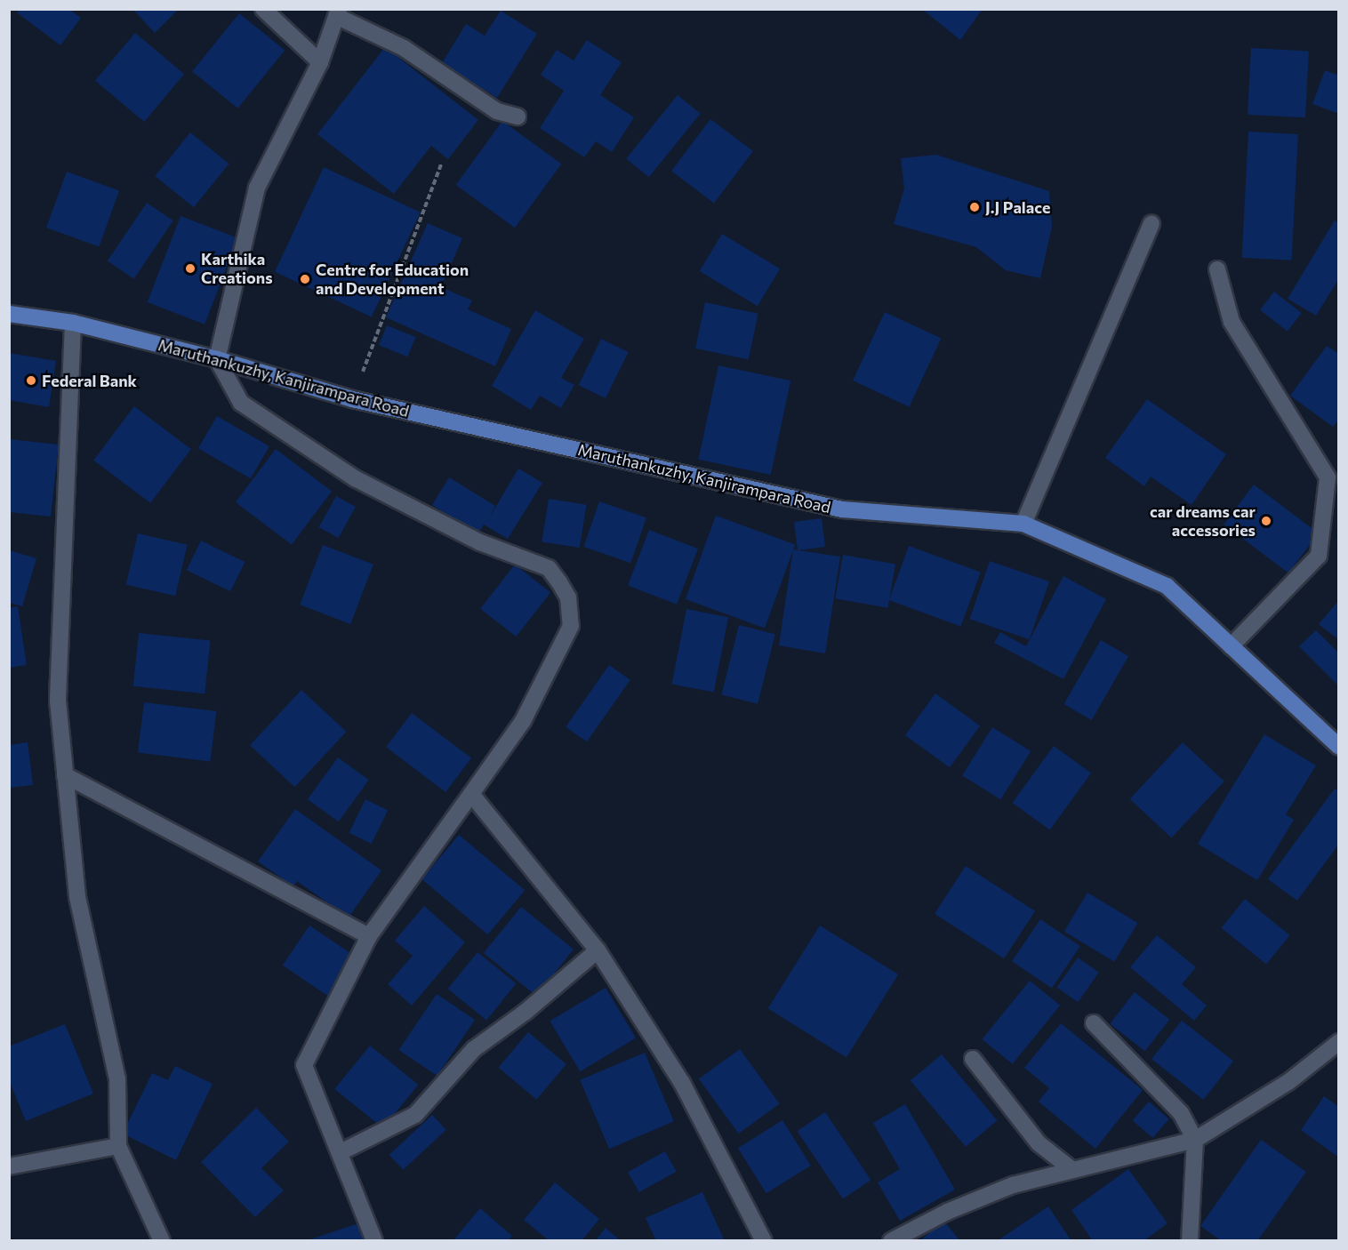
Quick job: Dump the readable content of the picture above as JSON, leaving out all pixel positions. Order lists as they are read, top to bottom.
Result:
{
  "streets": {
    "main road": ["Maruthankuzhy, Kanjirampara Road"]
  },
  "places": [
    "J.J Palace",
    "Karthika Creations",
    "Centre for Education and Development",
    "Federal Bank",
    "car dreams car accessories"
  ]
}
